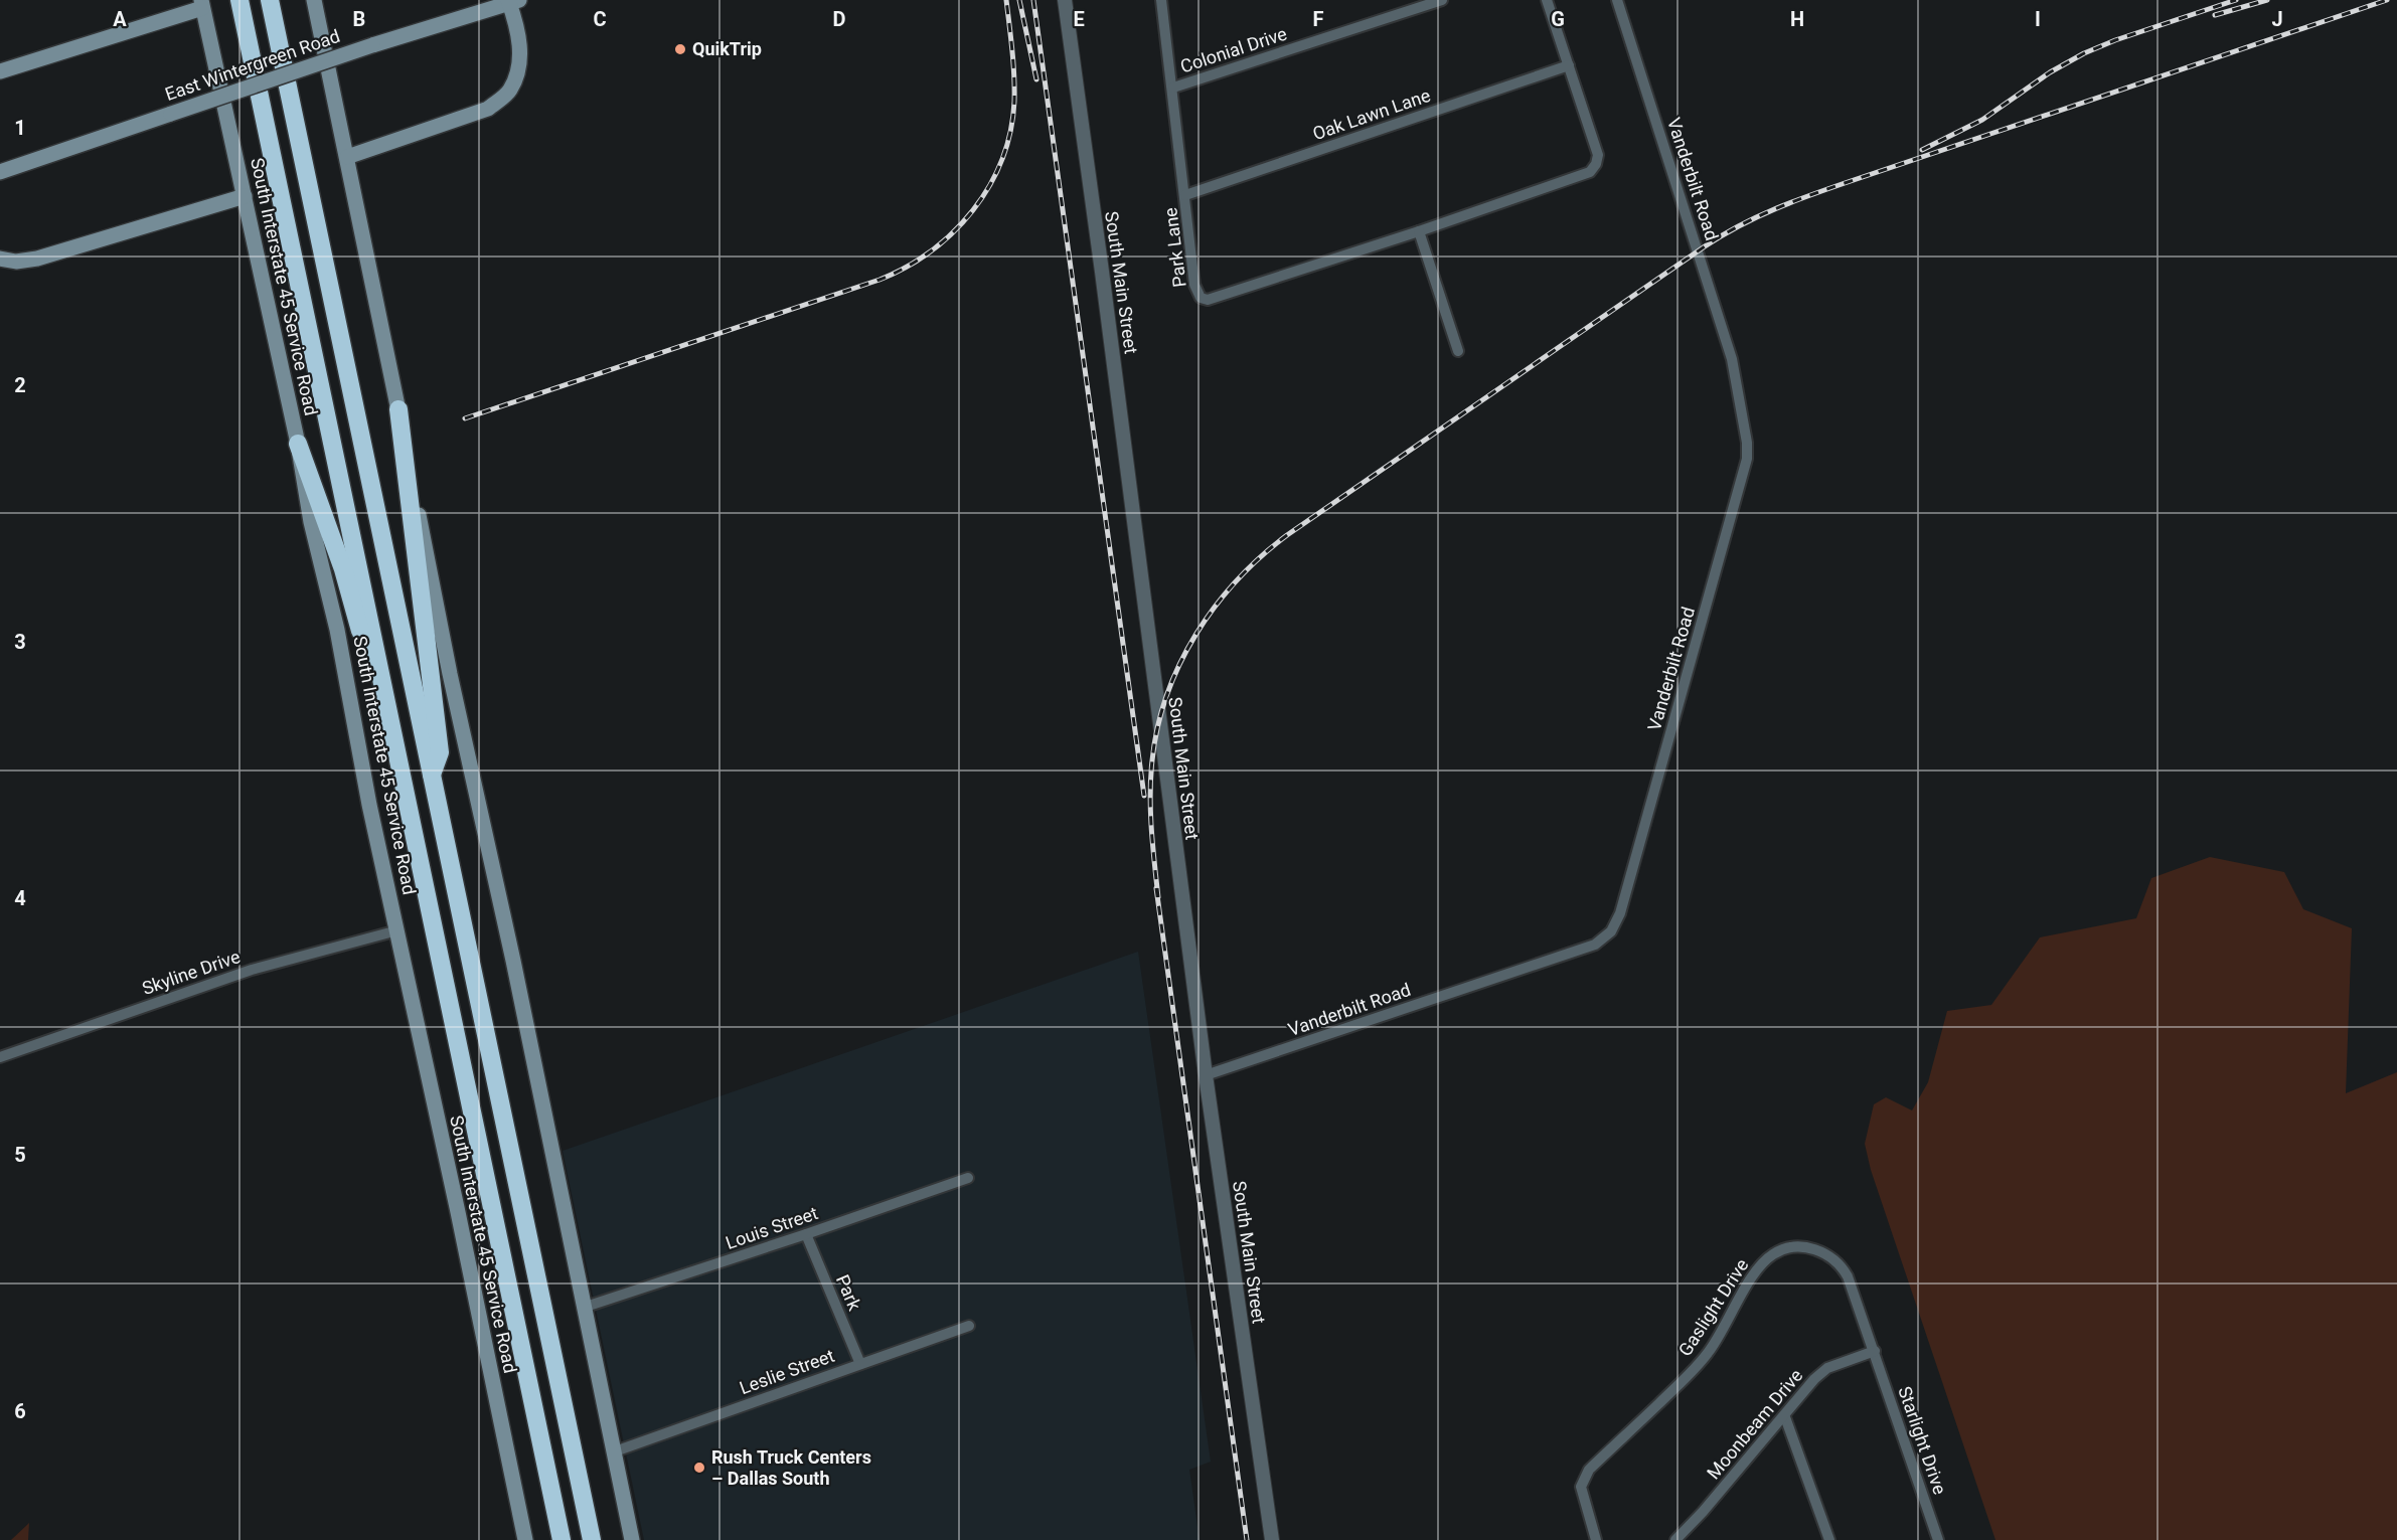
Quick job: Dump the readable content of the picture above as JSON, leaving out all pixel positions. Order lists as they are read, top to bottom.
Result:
{
  "streets": {
    "main road": ["East Wintergreen Road", "South Interstate 45 Service Road"],
    "street": [
      "Colonial Drive",
      "Oak Lawn Lane",
      "Vanderbilt Road",
      "Park Lane",
      "South Main Street",
      "Skyline Drive",
      "Louis Street",
      "Park",
      "Gaslight Drive",
      "Leslie Street",
      "Moonbeam Drive",
      "Starlight Drive"
    ]
  },
  "crossings": [
    ["Colonial Drive", "Park Lane"],
    ["Oak Lawn Lane", "Park Lane"],
    ["Vanderbilt Road", "South Main Street"],
    ["South Interstate 45 Service Road", "Skyline Drive"],
    ["Louis Street", "Park"],
    ["Park", "Leslie Street"],
    ["Gaslight Drive", "Moonbeam Drive"],
    ["Gaslight Drive", "Starlight Drive"],
    ["Moonbeam Drive", "Starlight Drive"]
  ],
  "places": ["QuikTrip", "Rush Truck Centers – Dallas South"],
  "grid": {
    "columns": [
      "A",
      "B",
      "C",
      "D",
      "E",
      "F",
      "G",
      "H",
      "I",
      "J"
    ],
    "rows": [
      "1",
      "2",
      "3",
      "4",
      "5",
      "6"
    ]
  }
}
